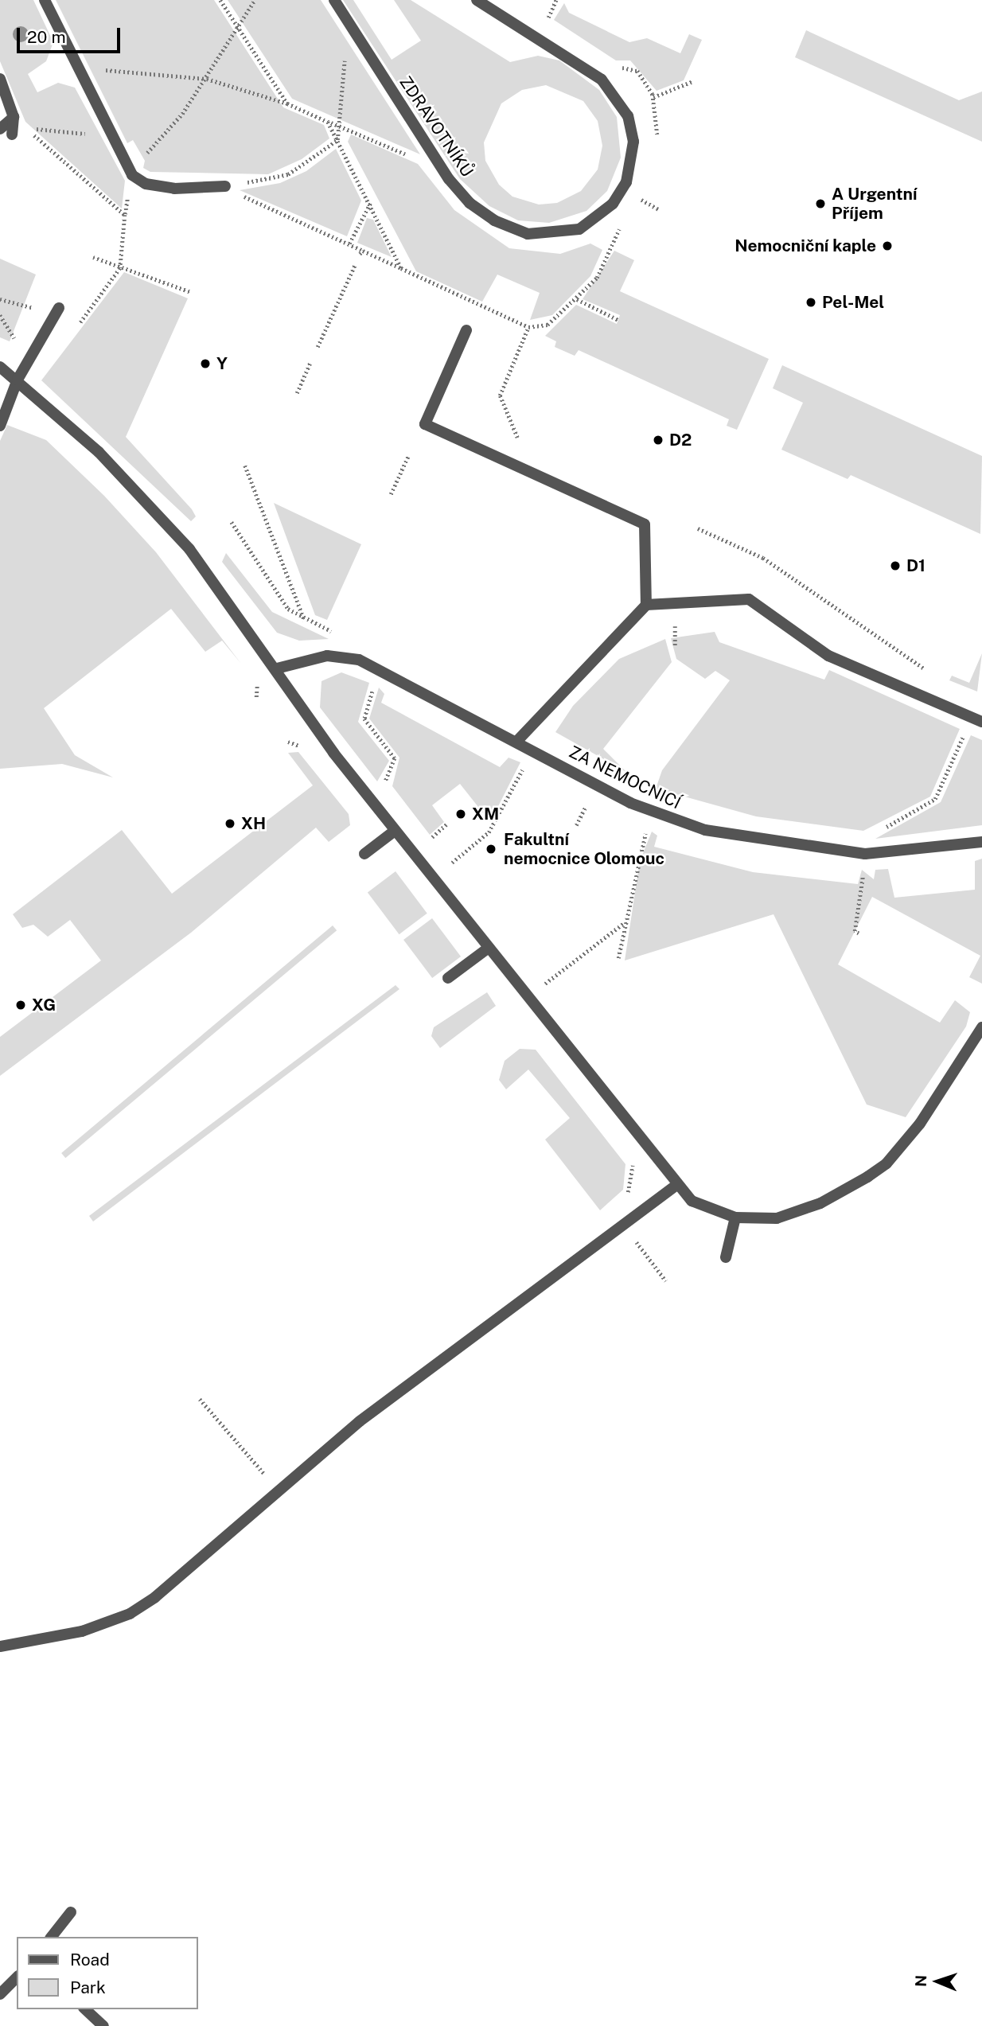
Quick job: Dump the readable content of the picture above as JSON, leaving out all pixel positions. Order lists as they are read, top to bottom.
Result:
{
  "streets": {
    "street": ["ZDRAVOTNÍKŮ", "ZA NEMOCNICÍ"]
  },
  "places": [
    "A Urgentní Příjem",
    "Nemocniční kaple",
    "Pel-Mel",
    "Y",
    "D2",
    "D1",
    "XM",
    "XH",
    "Fakultní nemocnice Olomouc",
    "XG"
  ],
  "legend": ["Road", "Park"],
  "scale_bar": "20 m",
  "north": "left"
}
